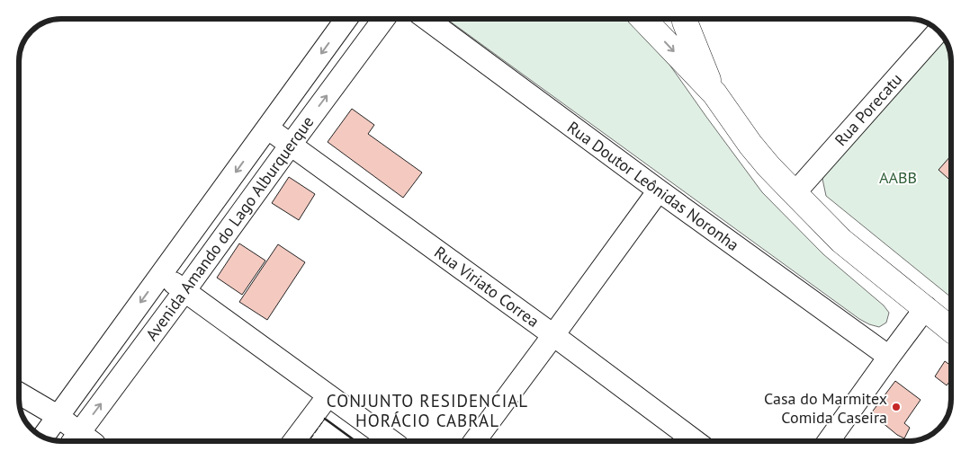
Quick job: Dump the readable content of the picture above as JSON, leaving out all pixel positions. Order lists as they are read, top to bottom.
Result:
{
  "streets": {
    "street": [
      "Rua Porecatu",
      "Rua Doutor Leônidas Noronha",
      "Avenida Amando do Lago Alburquerque",
      "Rua Viriato Correa"
    ]
  },
  "crossings": [
    ["Avenida Amando do Lago Alburquerque", "Rua Viriato Correa"]
  ],
  "districts": ["CONJUNTO RESIDENCIAL HORÁCIO CABRAL"],
  "parks": ["AABB"],
  "places": ["Casa do Marmitex Comida Caseira"]
}
